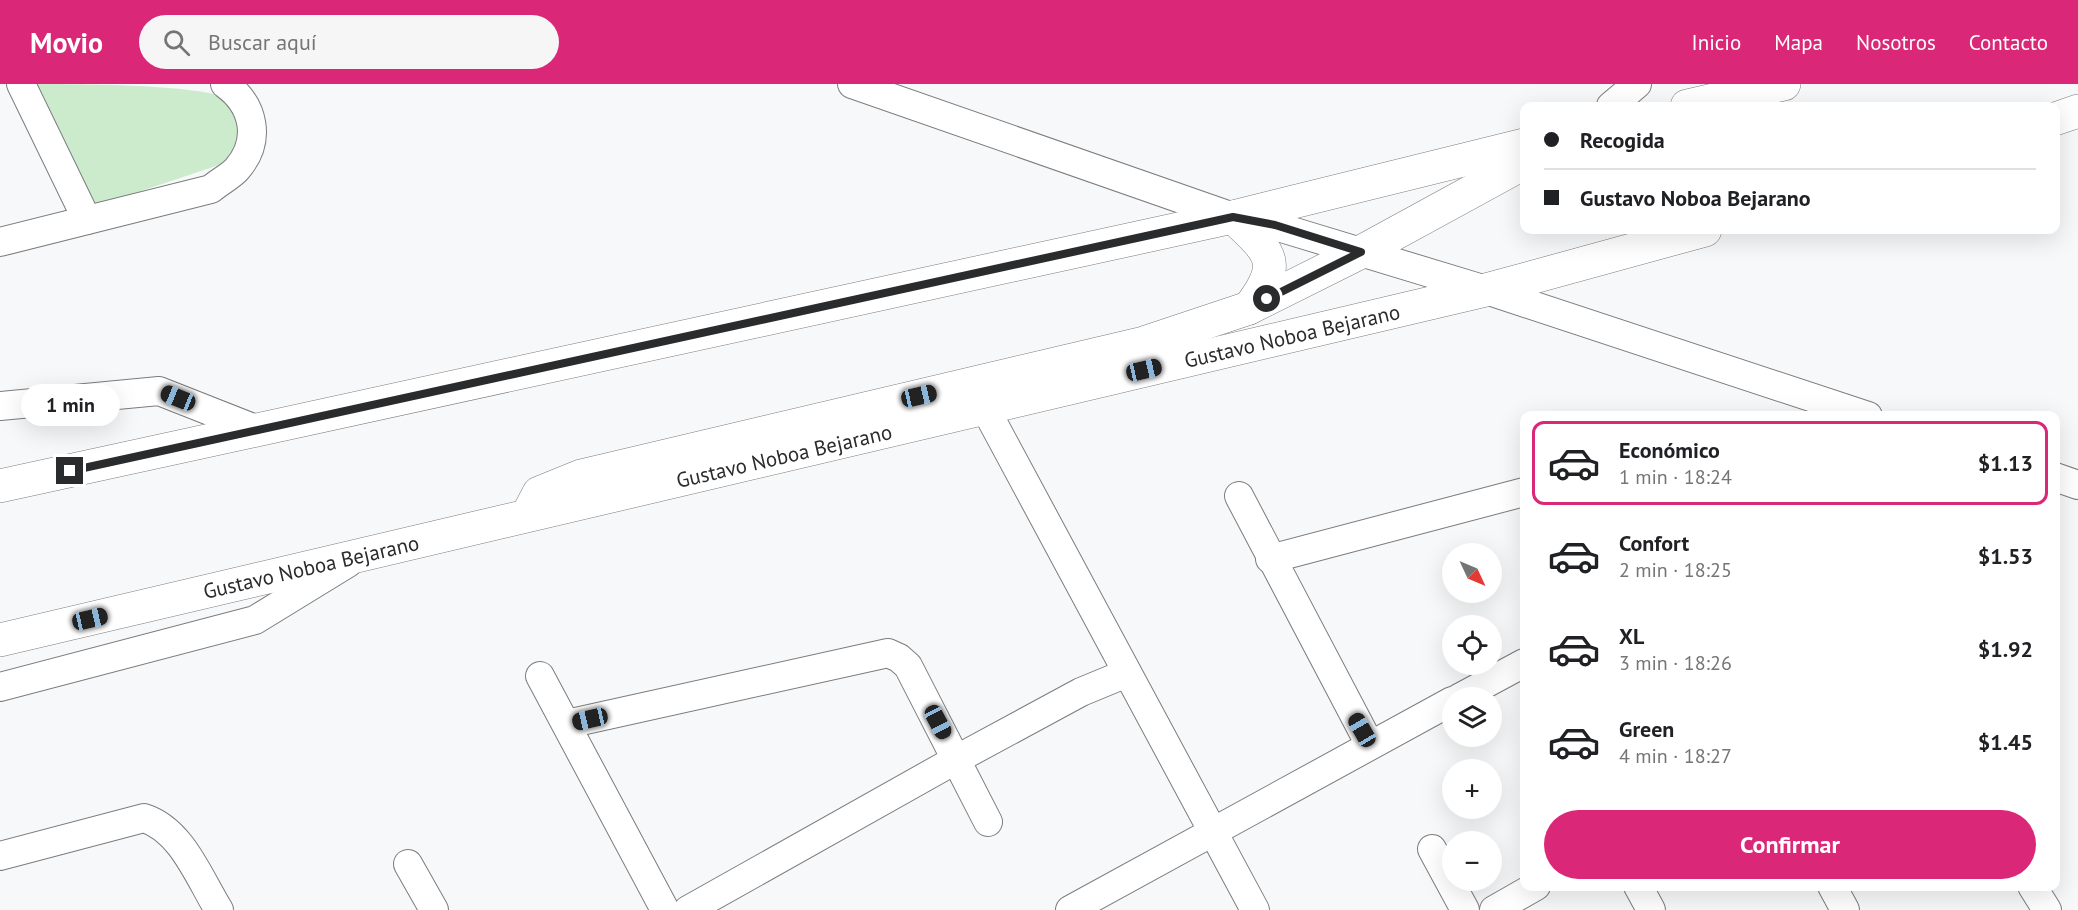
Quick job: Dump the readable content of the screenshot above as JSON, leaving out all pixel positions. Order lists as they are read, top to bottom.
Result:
{
  "streets": {
    "street": ["Gustavo Noboa Bejarano"]
  },
  "north": "bottom right",
  "page": {
    "header": "Movio",
    "search": "Buscar aquí",
    "nav": [
      "Inicio",
      "Mapa",
      "Nosotros",
      "Contacto"
    ],
    "banner": ["Recogida", "Gustavo Noboa Bejarano"],
    "bubble": "1 min",
    "list": [
      {
        "name": "Económico",
        "note": "1 min · 18:24",
        "value": "$1.13"
      },
      {
        "name": "Confort",
        "note": "2 min · 18:25",
        "value": "$1.53"
      },
      {
        "name": "XL",
        "note": "3 min · 18:26",
        "value": "$1.92"
      },
      {
        "name": "Green",
        "note": "4 min · 18:27",
        "value": "$1.45"
      }
    ],
    "map_buttons": ["+", "−"],
    "buttons": "Confirmar"
  }
}
